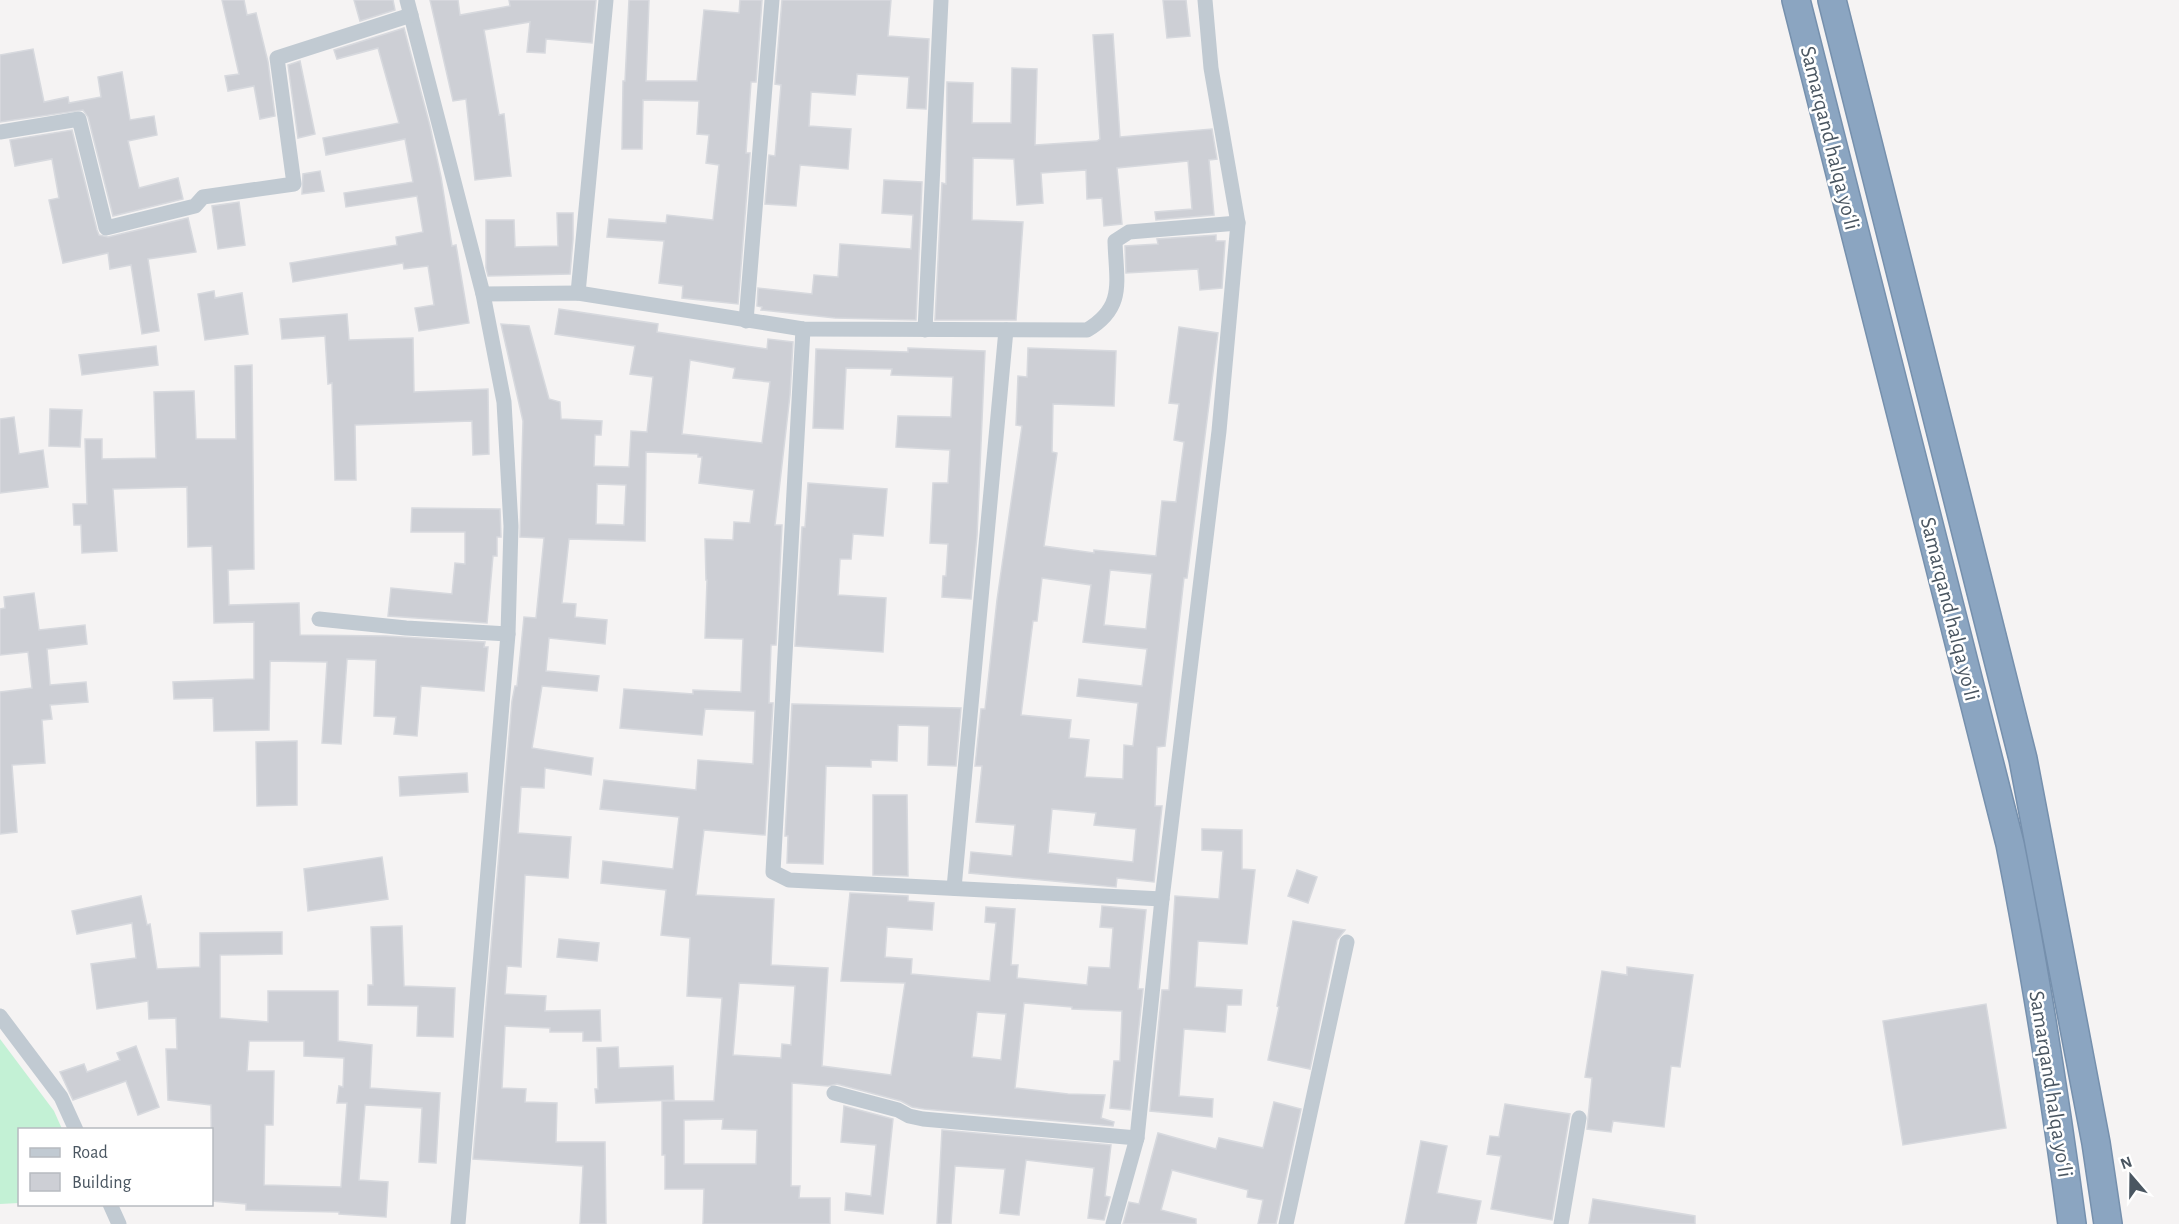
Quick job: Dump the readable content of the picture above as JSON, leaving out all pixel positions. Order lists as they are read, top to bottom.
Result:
{
  "streets": {
    "highway": ["Samarqand halqa yoʻli"]
  },
  "legend": ["Road", "Building"],
  "north": "top"
}
